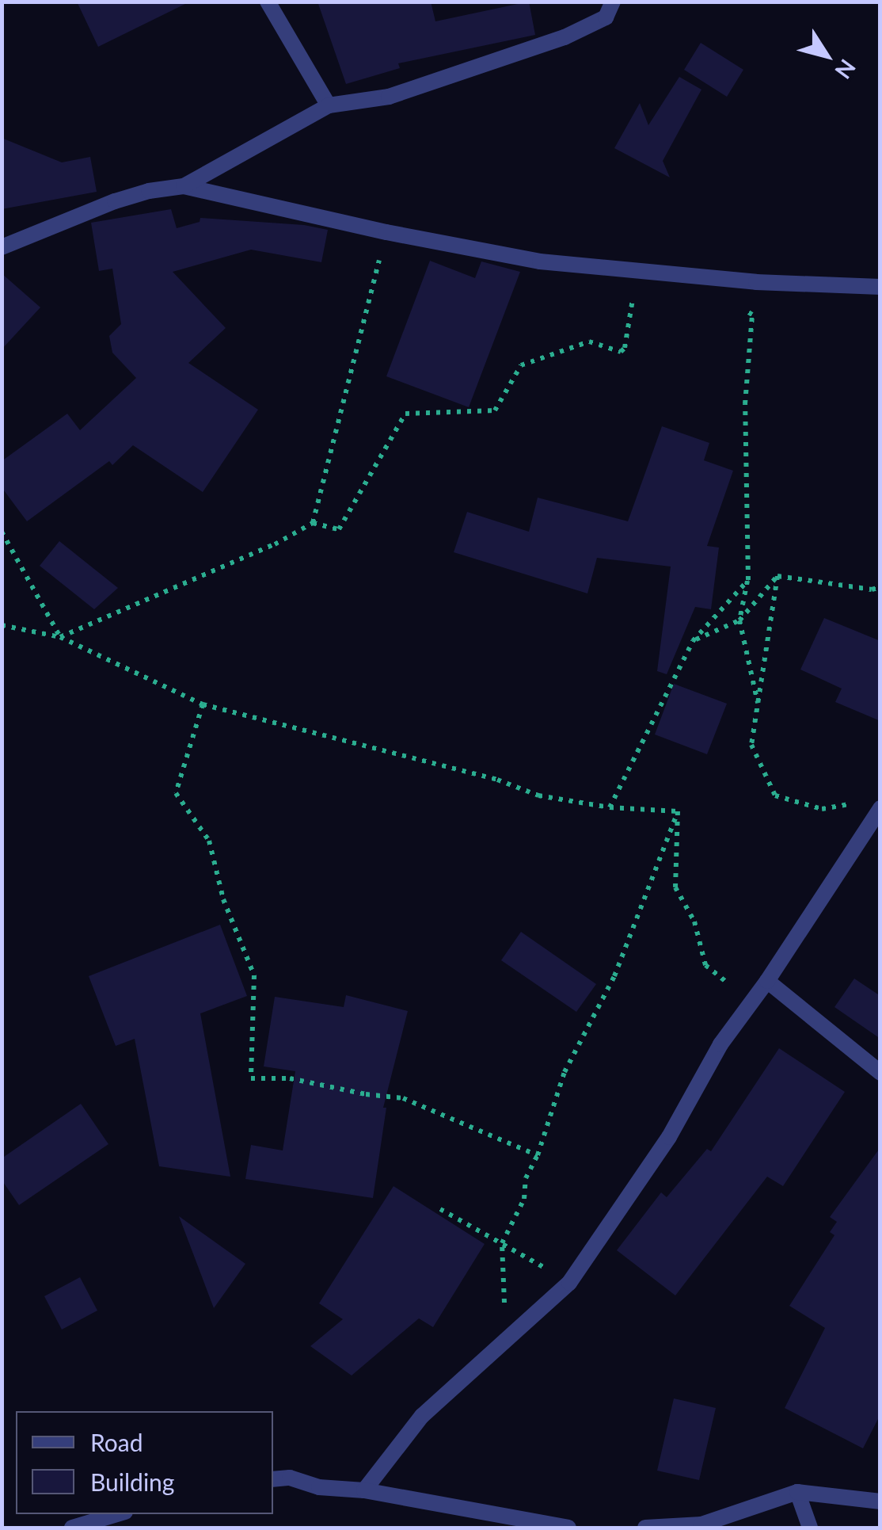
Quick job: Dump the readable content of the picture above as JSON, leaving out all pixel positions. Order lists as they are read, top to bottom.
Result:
{
  "legend": ["Road", "Building"],
  "north": "bottom right"
}
